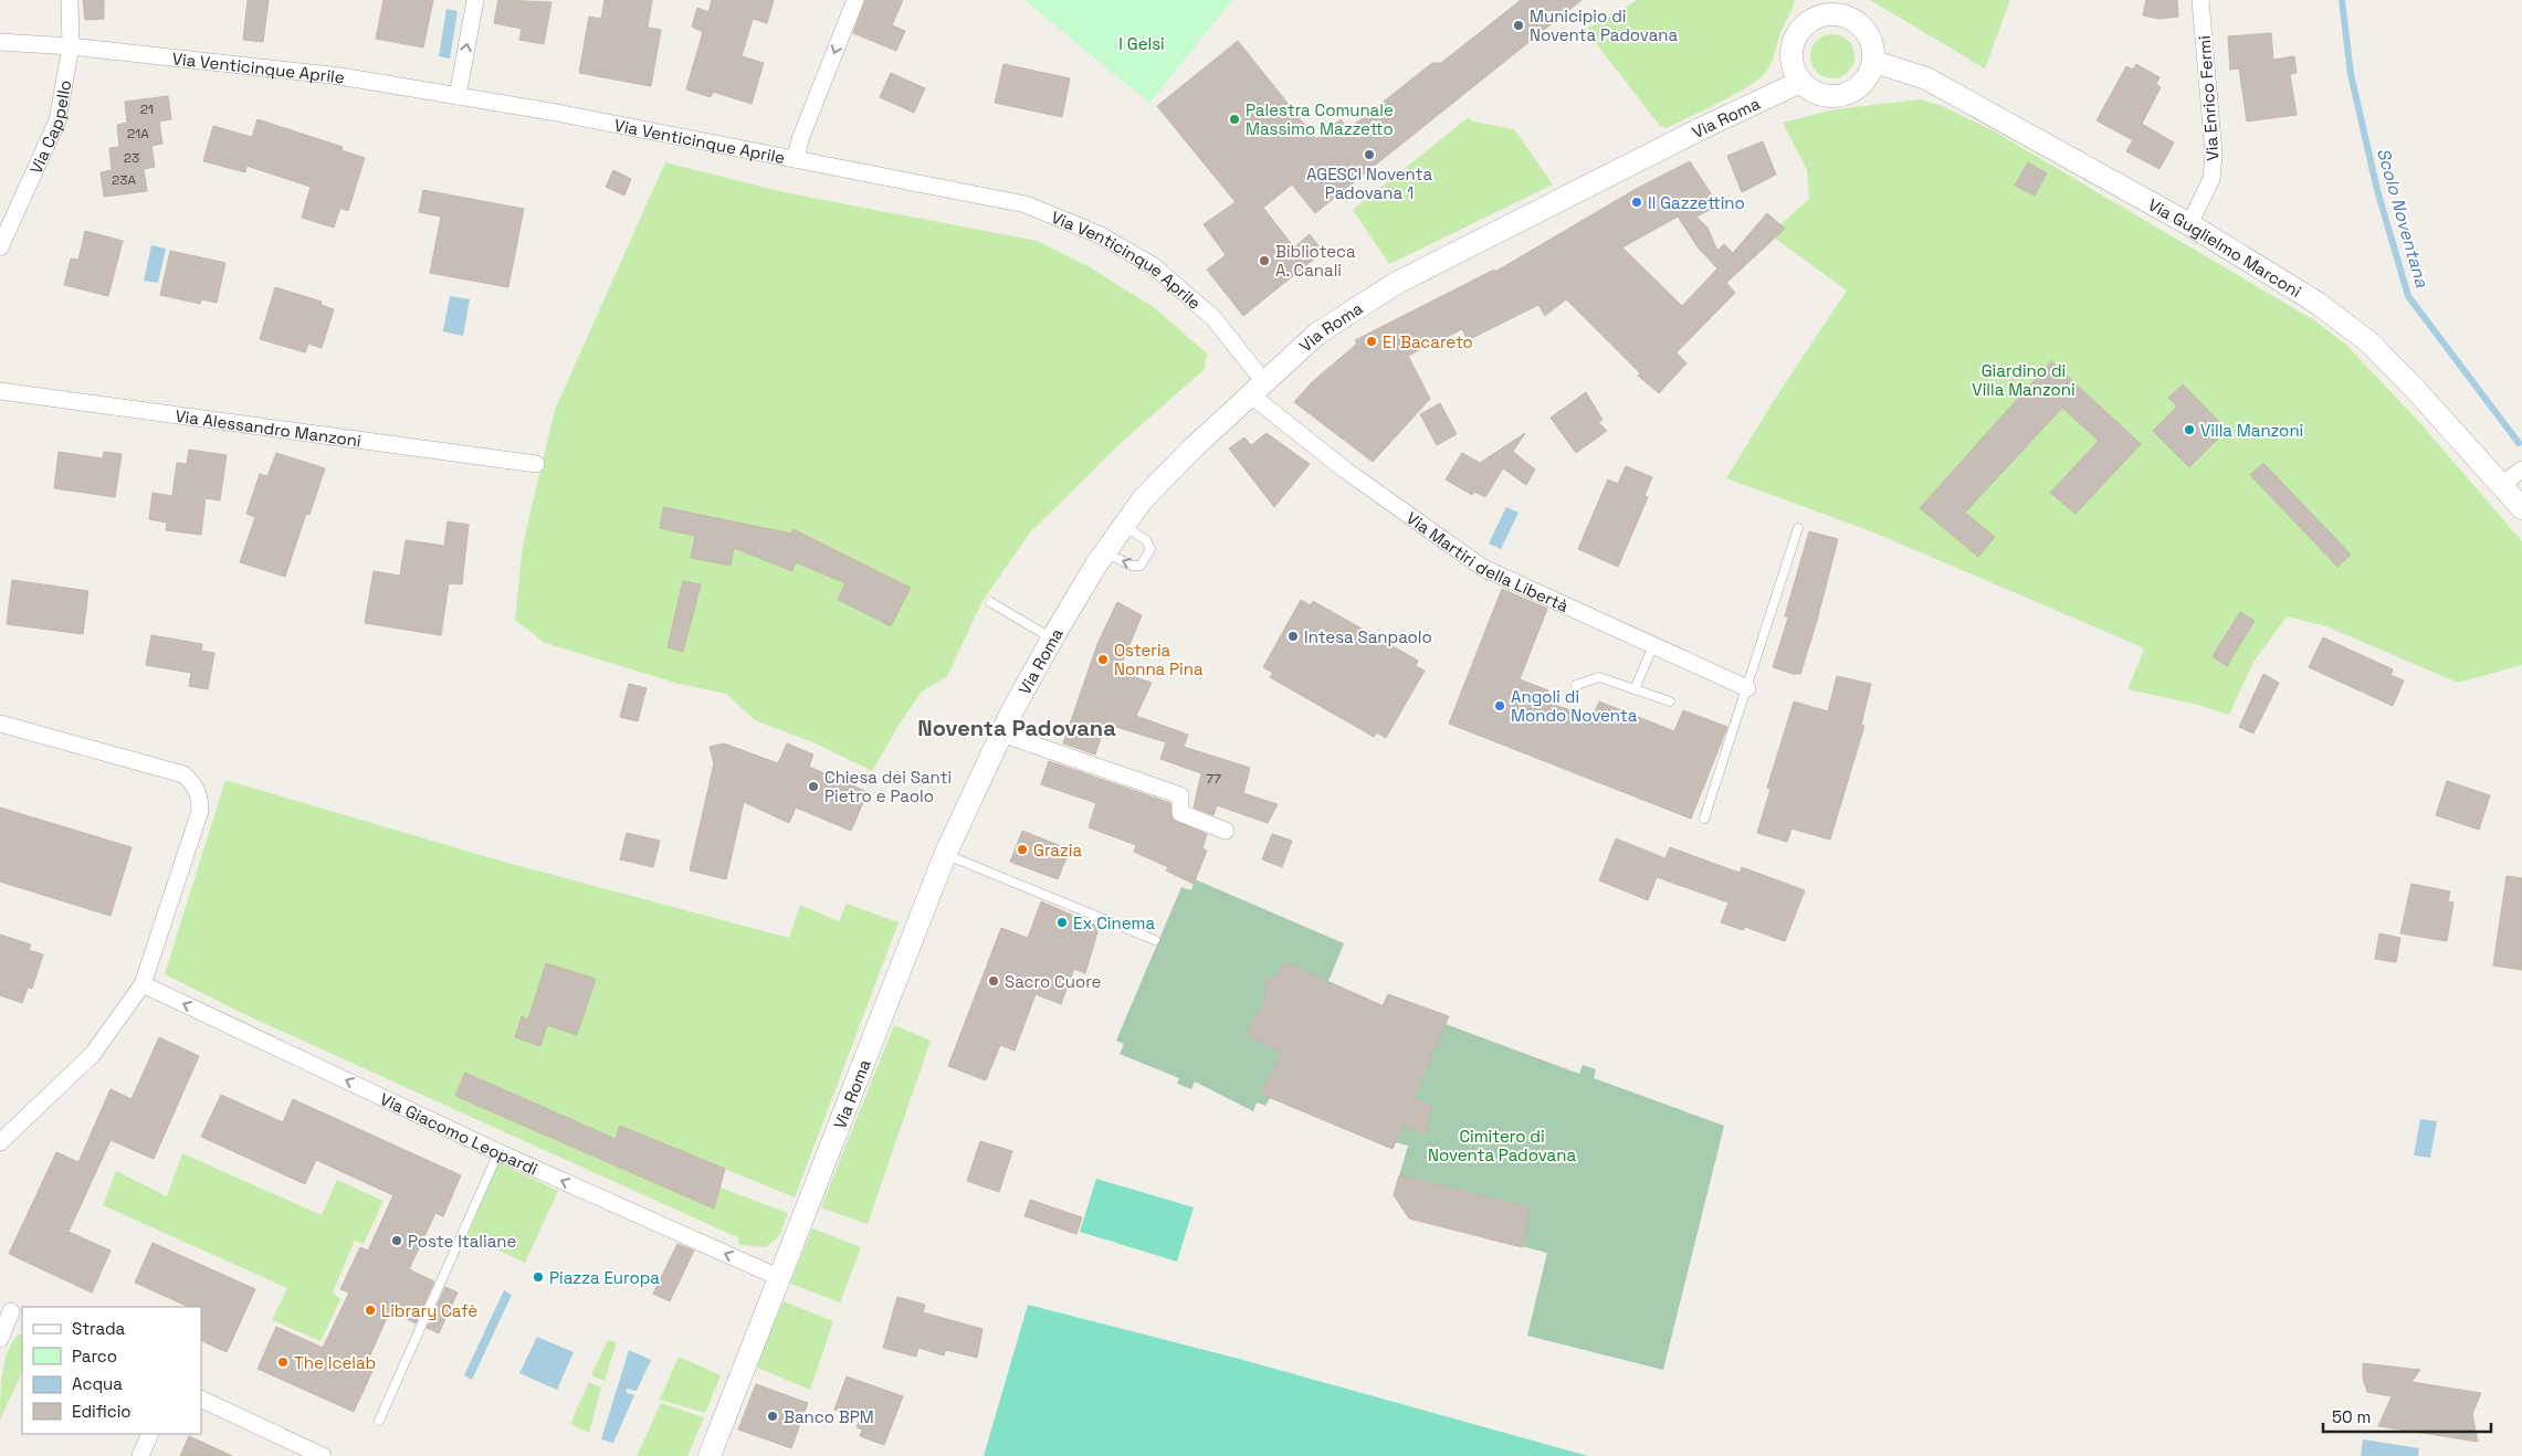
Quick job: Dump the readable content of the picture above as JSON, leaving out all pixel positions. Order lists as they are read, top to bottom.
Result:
{
  "streets": {
    "street": [
      "Via Venticinque Aprile",
      "Via Enrico Fermi",
      "Via Roma",
      "Via Cappello",
      "Via Guglielmo Marconi",
      "Via Alessandro Manzoni",
      "Via Martiri della Libertà",
      "Via Giacomo Leopardi"
    ]
  },
  "crossings": [
    ["Via Venticinque Aprile", "Via Roma"],
    ["Via Venticinque Aprile", "Via Cappello"],
    ["Via Venticinque Aprile", "Via Martiri della Libertà"],
    ["Via Enrico Fermi", "Via Guglielmo Marconi"],
    ["Via Roma", "Via Guglielmo Marconi"],
    ["Via Roma", "Via Martiri della Libertà"],
    ["Via Roma", "Via Giacomo Leopardi"]
  ],
  "one_way": ["Via Giacomo Leopardi"],
  "districts": ["Noventa Padovana"],
  "water": ["Scolo Noventana"],
  "parks": ["I Gelsi", "Giardino di Villa Manzoni", "Cimitero di Noventa Padovana"],
  "places": [
    "Municipio di Noventa Padovana",
    "Palestra Comunale Massimo Mazzetto",
    "AGESCI Noventa Padovana 1",
    "Il Gazzettino",
    "Biblioteca A. Canali",
    "El Bacareto",
    "Villa Manzoni",
    "Intesa Sanpaolo",
    "Osteria Nonna Pina",
    "Angoli di Mondo Noventa",
    "Chiesa dei Santi Pietro e Paolo",
    "Grazia",
    "Ex Cinema",
    "Sacro Cuore",
    "Poste Italiane",
    "Piazza Europa",
    "Library Cafè",
    "The Icelab",
    "Banco BPM"
  ],
  "house_numbers": [
    "21",
    "21A",
    "23",
    "23A",
    "77"
  ],
  "legend": [
    "Strada",
    "Parco",
    "Acqua",
    "Edificio"
  ],
  "scale_bar": "50 m"
}
